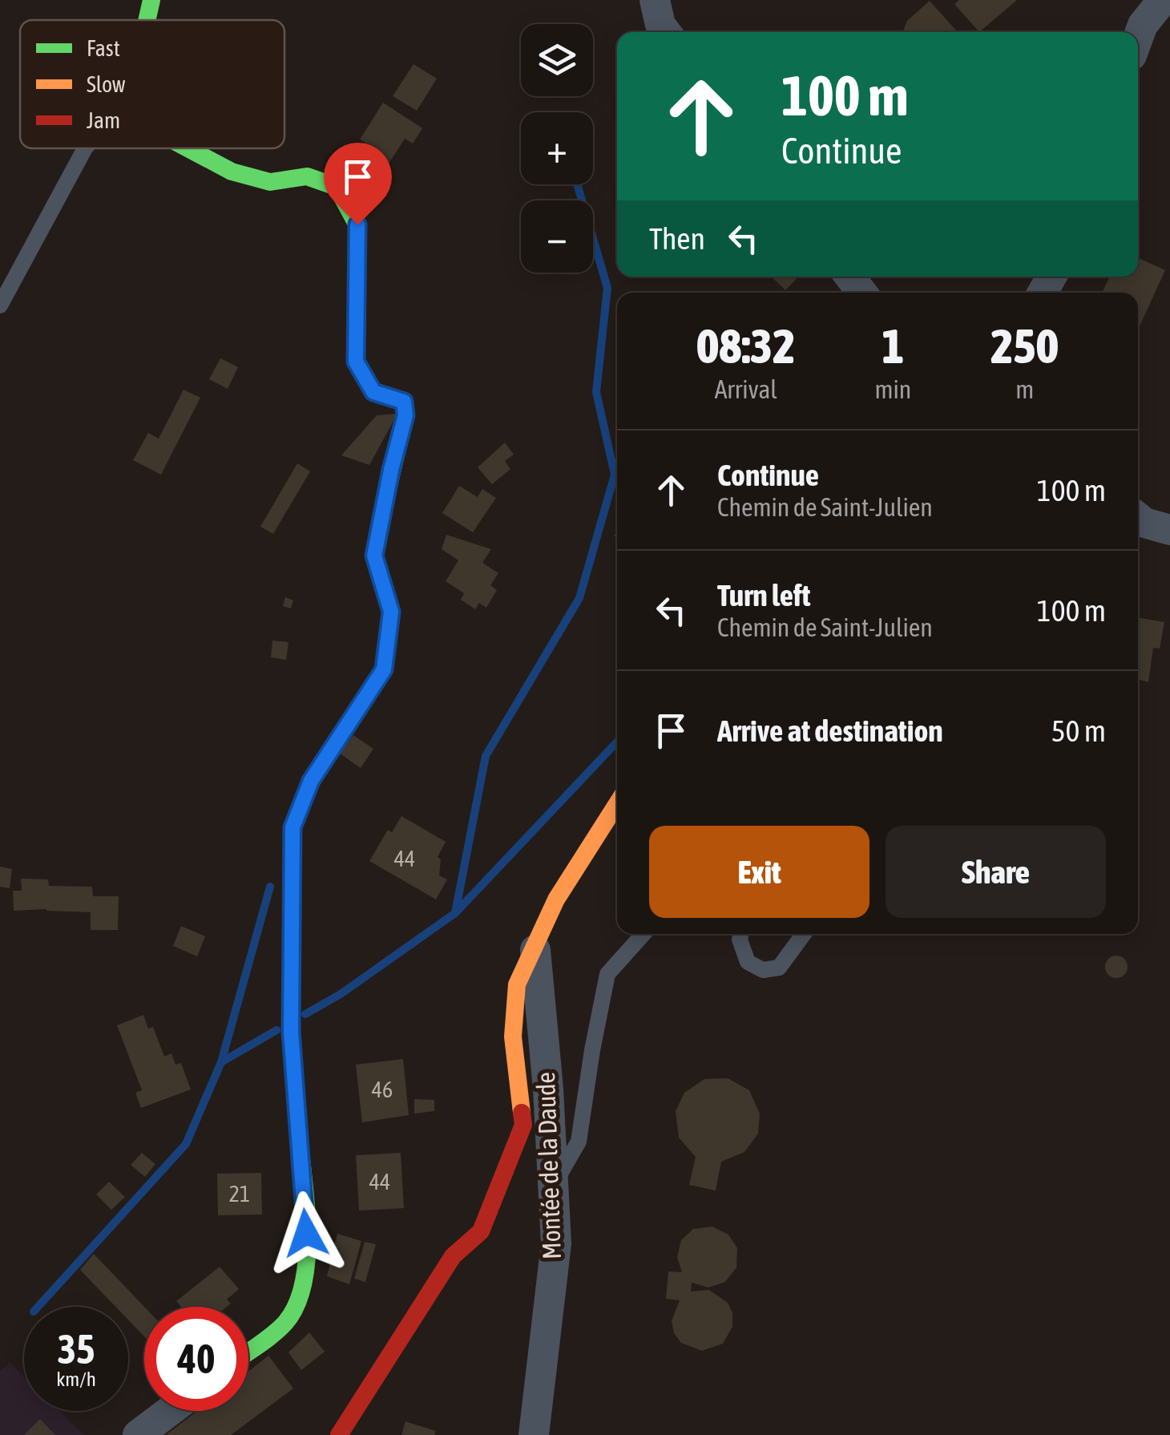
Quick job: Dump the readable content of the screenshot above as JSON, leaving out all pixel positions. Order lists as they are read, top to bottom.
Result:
{
  "streets": {
    "street": ["Montée de la Daude"]
  },
  "house_numbers": [
    "44",
    "46",
    "44",
    "21"
  ],
  "legend": ["Fast", "Slow", "Jam"],
  "page": {
    "map_buttons": ["+", "−"],
    "turn": ["100 m", "Continue"],
    "then": "Then",
    "eta": [
      "08:32",
      "Arrival",
      "1",
      "min",
      "250",
      "m"
    ],
    "list": [
      {
        "name": "Continue",
        "note": "Chemin de Saint-Julien",
        "value": "100 m"
      },
      {
        "name": "Turn left",
        "note": "Chemin de Saint-Julien",
        "value": "100 m"
      },
      {
        "name": "Arrive at destination",
        "value": "50 m"
      }
    ],
    "buttons": ["Exit", "Share"],
    "speed": "35 km/h",
    "limit": "40"
  }
}
